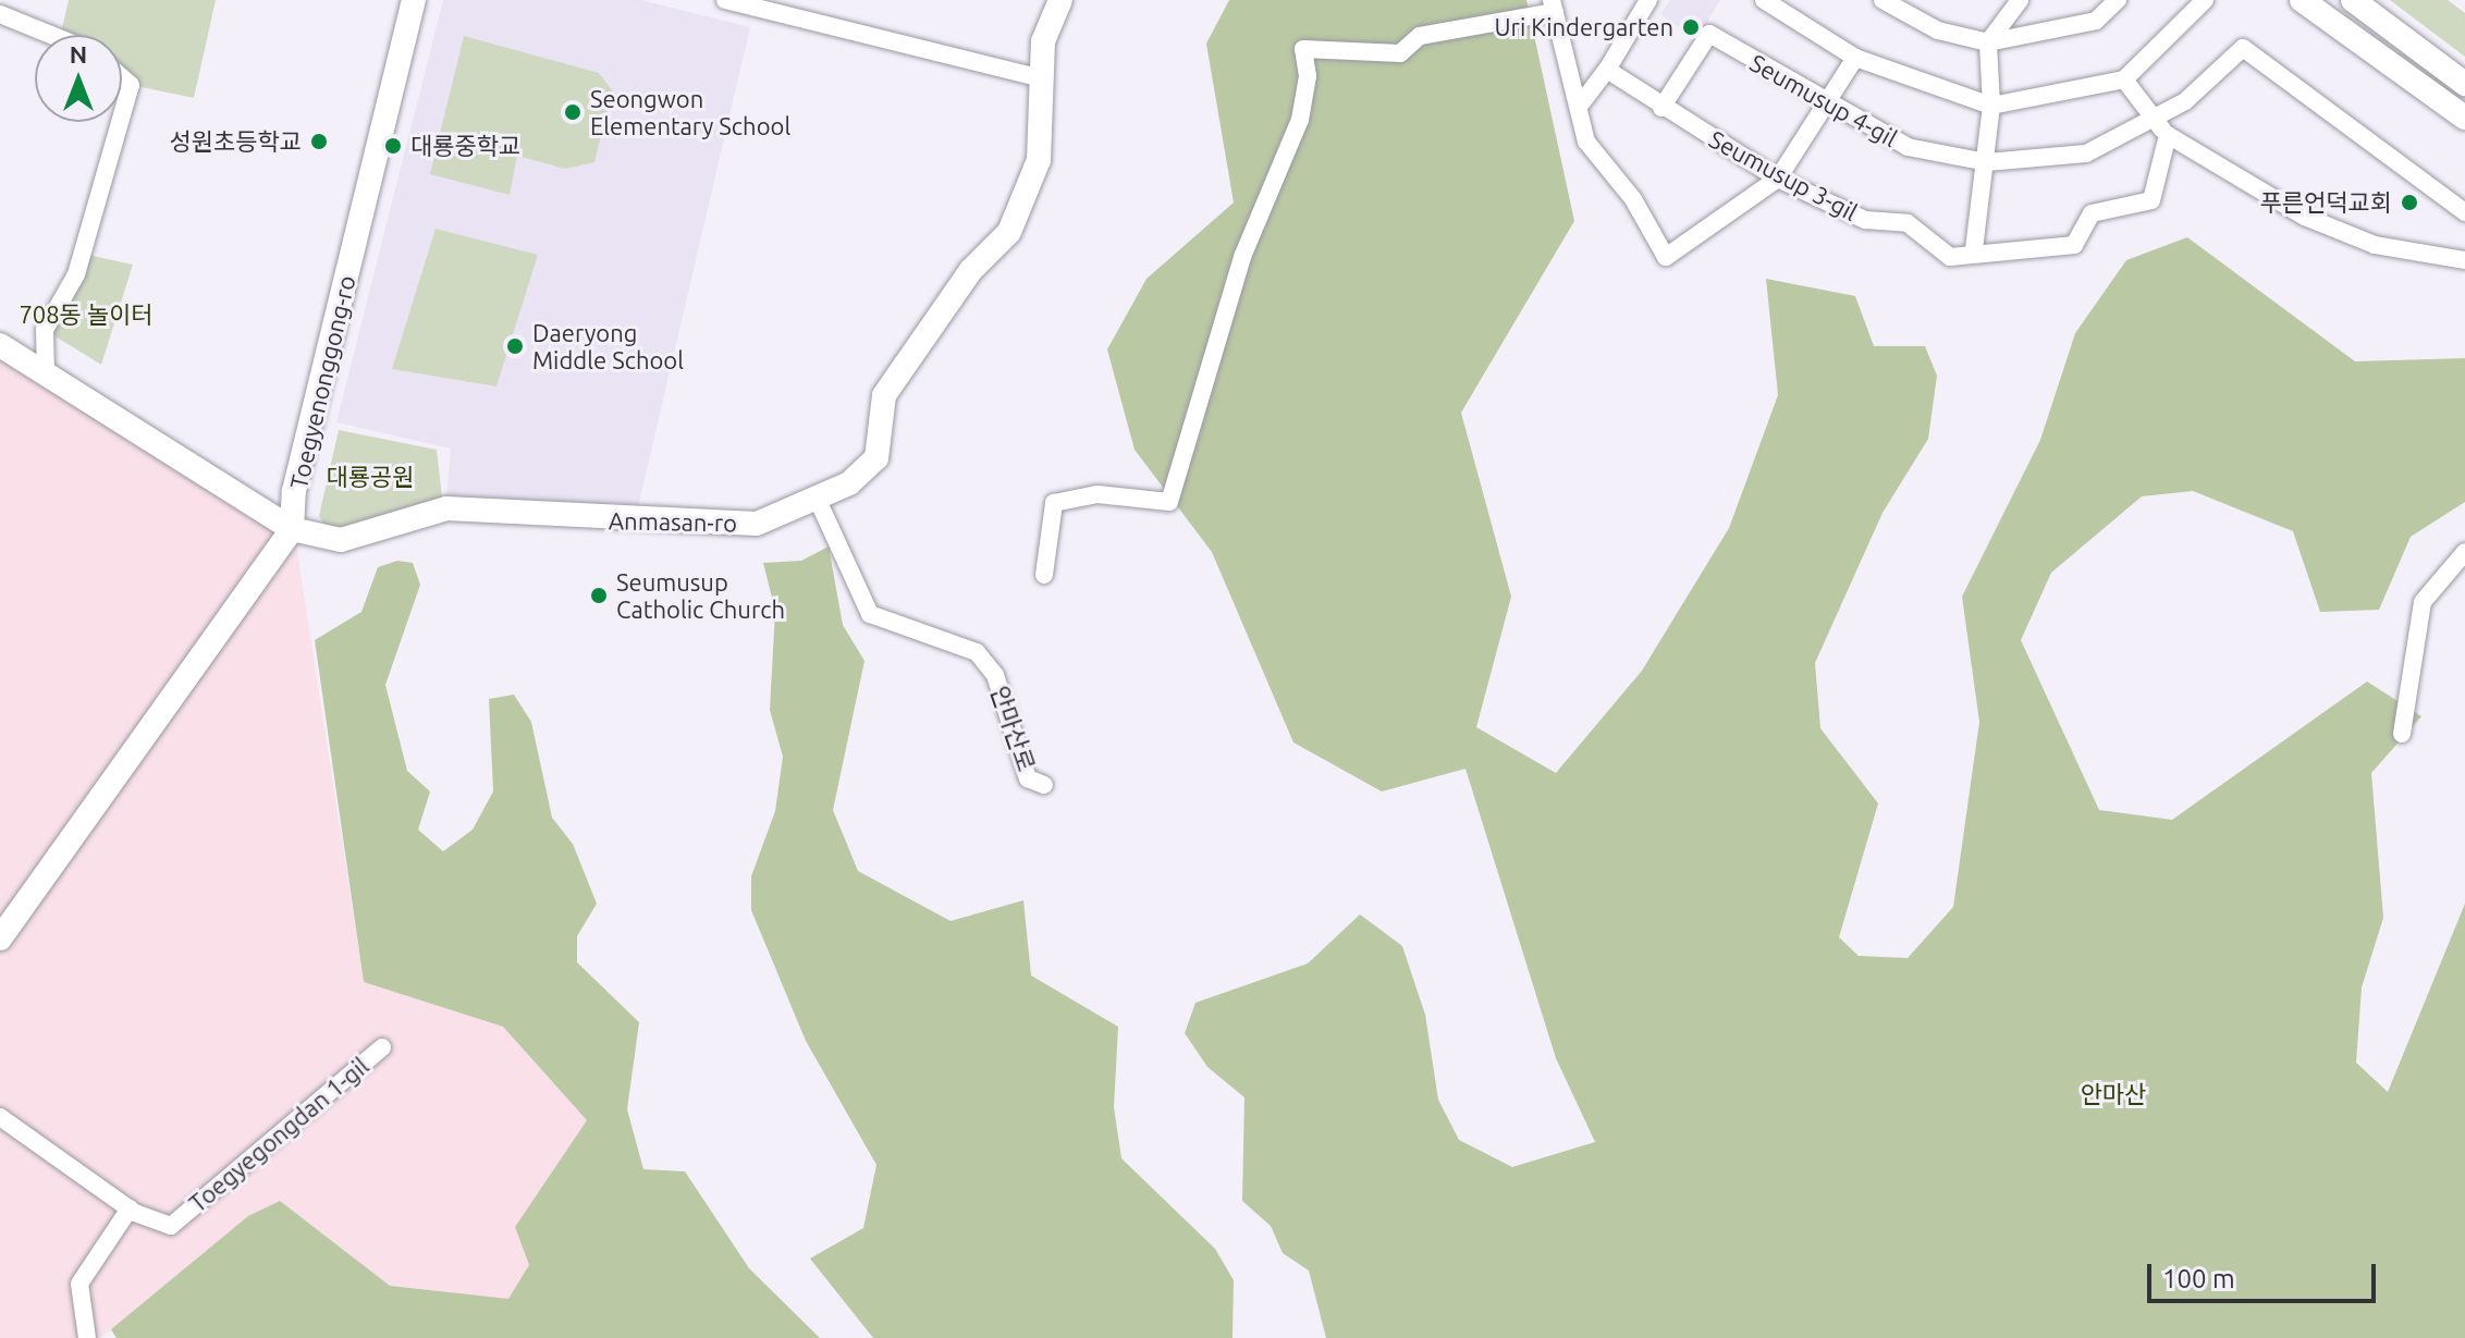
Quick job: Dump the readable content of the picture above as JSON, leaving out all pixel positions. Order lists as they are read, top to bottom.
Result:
{
  "streets": {
    "street": [
      "Seumusup 4-gil",
      "Seumusup 3-gil",
      "Toegyenonggong-ro",
      "Anmasan-ro",
      "안마산로",
      "Toegyegongdan 1-gil"
    ]
  },
  "crossings": [
    ["Seumusup 4-gil", "Seumusup 3-gil"],
    ["Toegyenonggong-ro", "Anmasan-ro"],
    ["Anmasan-ro", "안마산로"]
  ],
  "parks": ["708동 놀이터", "대룡공원", "안마산"],
  "places": [
    "Uri Kindergarten",
    "Seongwon Elementary School",
    "성원초등학교",
    "대룡중학교",
    "푸른언덕교회",
    "Daeryong Middle School",
    "Seumusup Catholic Church"
  ],
  "scale_bar": "100 m",
  "north": "top"
}
